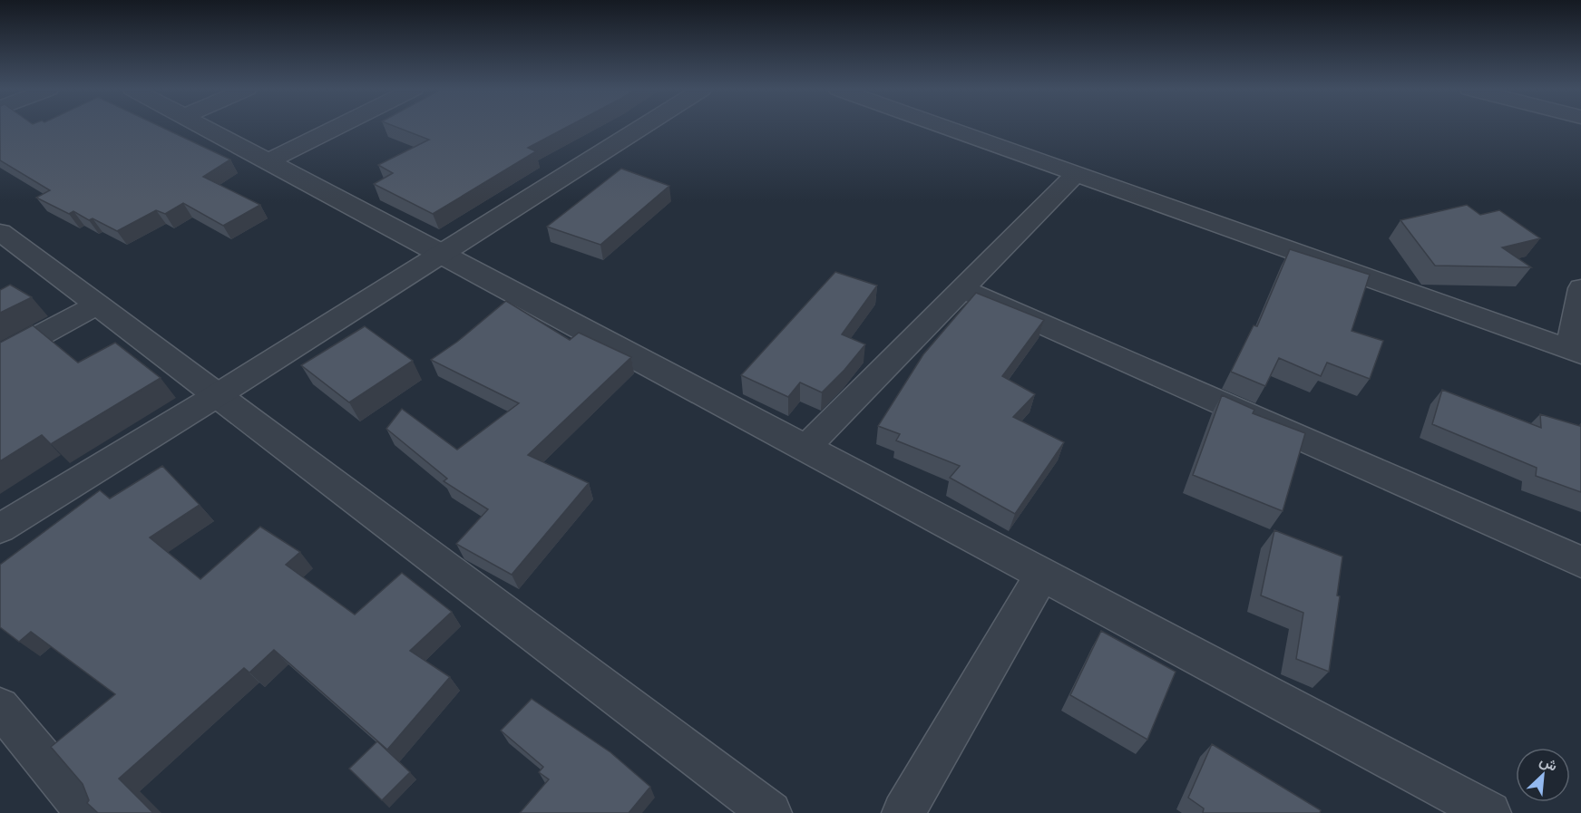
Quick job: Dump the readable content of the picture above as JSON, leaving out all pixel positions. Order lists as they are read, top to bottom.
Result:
{
  "north": "top right"
}
